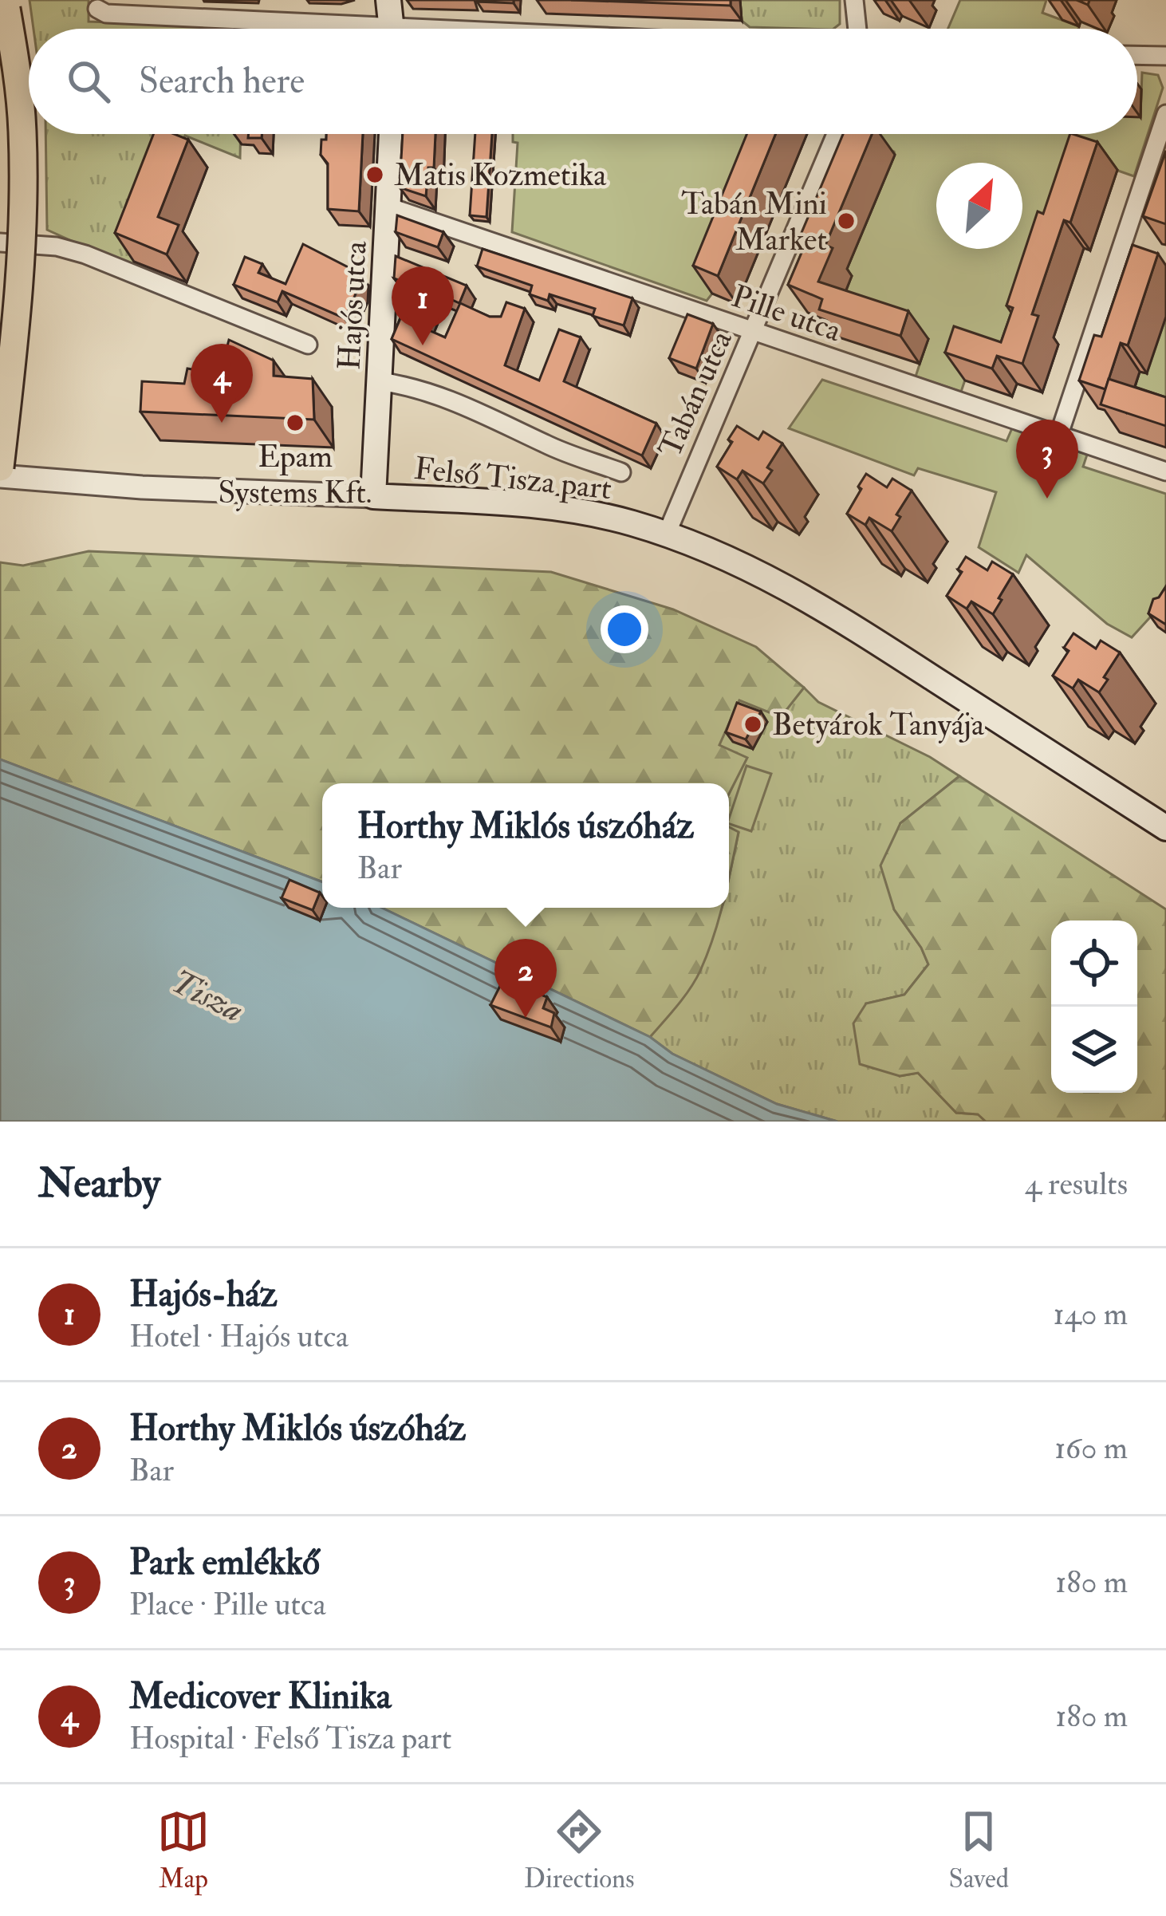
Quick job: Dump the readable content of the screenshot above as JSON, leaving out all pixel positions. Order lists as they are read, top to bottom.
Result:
{
  "streets": {
    "main road": ["Hajós utca", "Felső Tisza part"],
    "street": ["Pille utca", "Tabán utca"]
  },
  "crossings": [
    ["Hajós utca", "Pille utca"],
    ["Hajós utca", "Felső Tisza part"],
    ["Pille utca", "Tabán utca"],
    ["Tabán utca", "Felső Tisza part"]
  ],
  "water": ["Tisza"],
  "places": [
    "Matis Kozmetika",
    "Tabán Mini Market",
    "Epam Systems Kft.",
    "Betyárok Tanyája"
  ],
  "north": "top right",
  "page": {
    "search": "Search here",
    "pins": [
      "1",
      "4",
      "3",
      "2"
    ],
    "popup": ["Horthy Miklós úszóház", "Bar"],
    "heading": ["Nearby", "4 results"],
    "list": [
      {
        "mark": "1",
        "name": "Hajós-ház",
        "note": "Hotel · Hajós utca",
        "value": "140 m"
      },
      {
        "mark": "2",
        "name": "Horthy Miklós úszóház",
        "note": "Bar",
        "value": "160 m"
      },
      {
        "mark": "3",
        "name": "Park emlékkő",
        "note": "Place · Pille utca",
        "value": "180 m"
      },
      {
        "mark": "4",
        "name": "Medicover Klinika",
        "note": "Hospital · Felső Tisza part",
        "value": "180 m"
      }
    ],
    "nav": ["Map", "Directions", "Saved"]
  }
}
